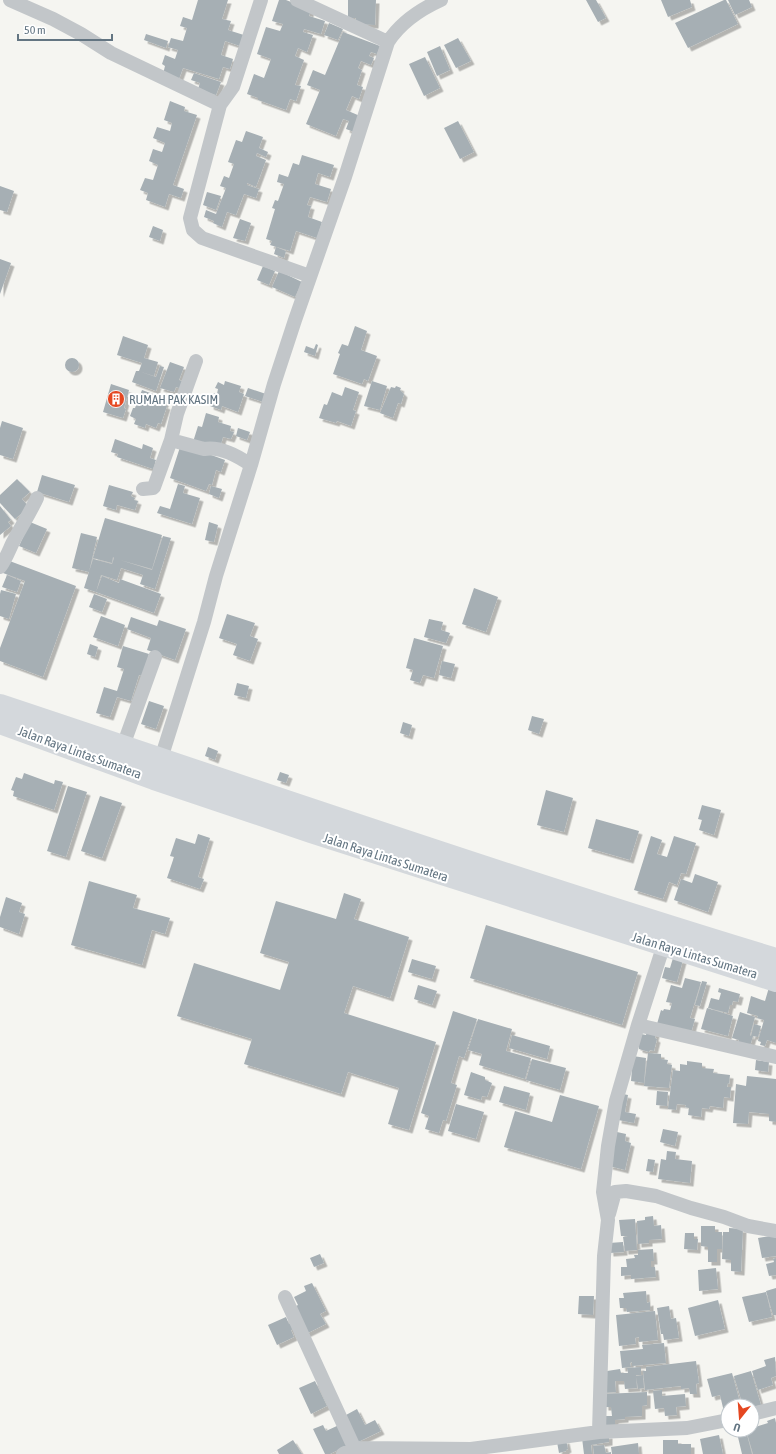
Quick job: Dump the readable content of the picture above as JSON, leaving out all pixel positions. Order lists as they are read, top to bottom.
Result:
{
  "streets": {
    "highway": ["Jalan Raya Lintas Sumatera"]
  },
  "places": {
    "building": ["RUMAH PAK KASIM"]
  },
  "scale_bar": "50 m",
  "north": "bottom"
}
